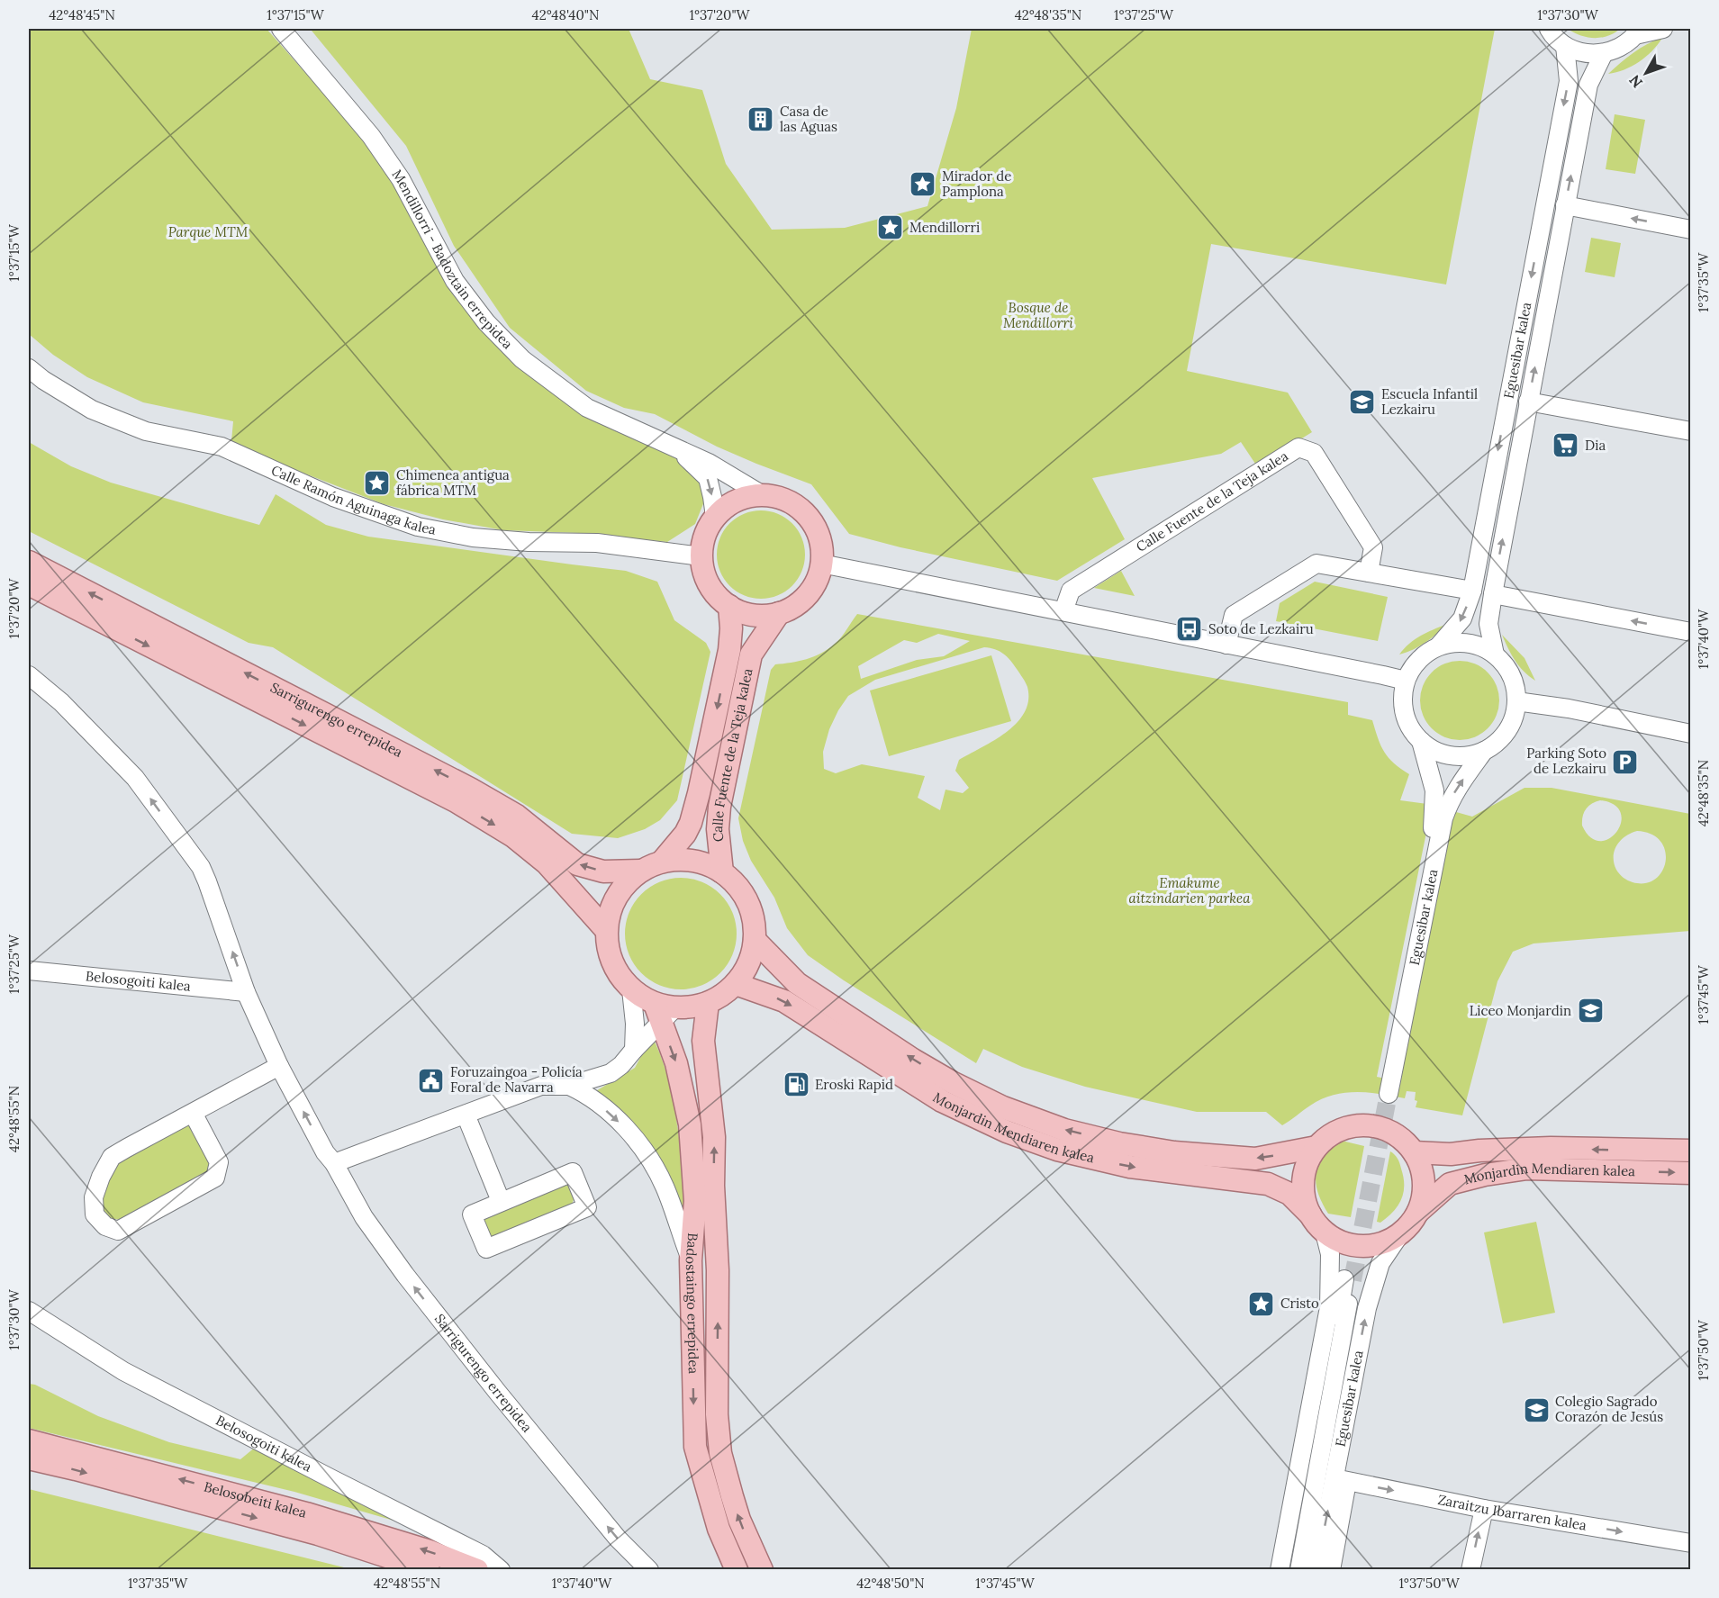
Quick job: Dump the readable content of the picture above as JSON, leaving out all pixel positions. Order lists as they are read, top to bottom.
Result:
{
  "streets": {
    "main road": [
      "Calle Fuente de la Teja kalea",
      "Sarrigurengo errepidea",
      "Monjardin Mendiaren kalea",
      "Badostaingo errepidea",
      "Belosobeiti kalea"
    ],
    "street": [
      "Mendillorri - Badoztain errepidea",
      "Eguesibar kalea",
      "Calle Ramón Aguinaga kalea",
      "Belosogoiti kalea",
      "Zaraitzu Ibarraren kalea"
    ]
  },
  "crossings": [
    ["Mendillorri - Badoztain errepidea", "Calle Ramón Aguinaga kalea"],
    ["Mendillorri - Badoztain errepidea", "Calle Fuente de la Teja kalea"],
    ["Eguesibar kalea", "Monjardin Mendiaren kalea"],
    ["Eguesibar kalea", "Zaraitzu Ibarraren kalea"],
    ["Calle Ramón Aguinaga kalea", "Calle Fuente de la Teja kalea"],
    ["Calle Fuente de la Teja kalea", "Sarrigurengo errepidea"],
    ["Calle Fuente de la Teja kalea", "Monjardin Mendiaren kalea"],
    ["Calle Fuente de la Teja kalea", "Badostaingo errepidea"],
    ["Sarrigurengo errepidea", "Belosogoiti kalea"],
    ["Sarrigurengo errepidea", "Monjardin Mendiaren kalea"],
    ["Sarrigurengo errepidea", "Badostaingo errepidea"],
    ["Monjardin Mendiaren kalea", "Badostaingo errepidea"]
  ],
  "one_way": ["Zaraitzu Ibarraren kalea"],
  "parks": ["Parque MTM", "Bosque de Mendillorri", "Emakume aitzindarien parkea"],
  "places": {
    "building": ["Casa de las Aguas"],
    "place": [
      "Mirador de Pamplona",
      "Mendillorri",
      "Chimenea antigua fábrica MTM",
      "Cristo"
    ],
    "school or university": ["Escuela Infantil Lezkairu", "Liceo Monjardin", "Colegio Sagrado Corazón de Jesús"],
    "supermarket": ["Dia"],
    "bus stop": ["Soto de Lezkairu"],
    "parking": ["Parking Soto de Lezkairu"],
    "public building": ["Foruzaingoa - Policía Foral de Navarra"],
    "fuel station": ["Eroski Rapid"]
  },
  "north": "bottom left",
  "coordinates": [
    "42°48'45\"N",
    "1°37'15\"W",
    "42°48'40\"N",
    "1°37'20\"W",
    "42°48'35\"N",
    "1°37'25\"W",
    "1°37'30\"W",
    "1°37'35\"W",
    "1°37'40\"W",
    "1°37'45\"W",
    "42°48'55\"N",
    "1°37'50\"W",
    "42°48'50\"N"
  ]
}
